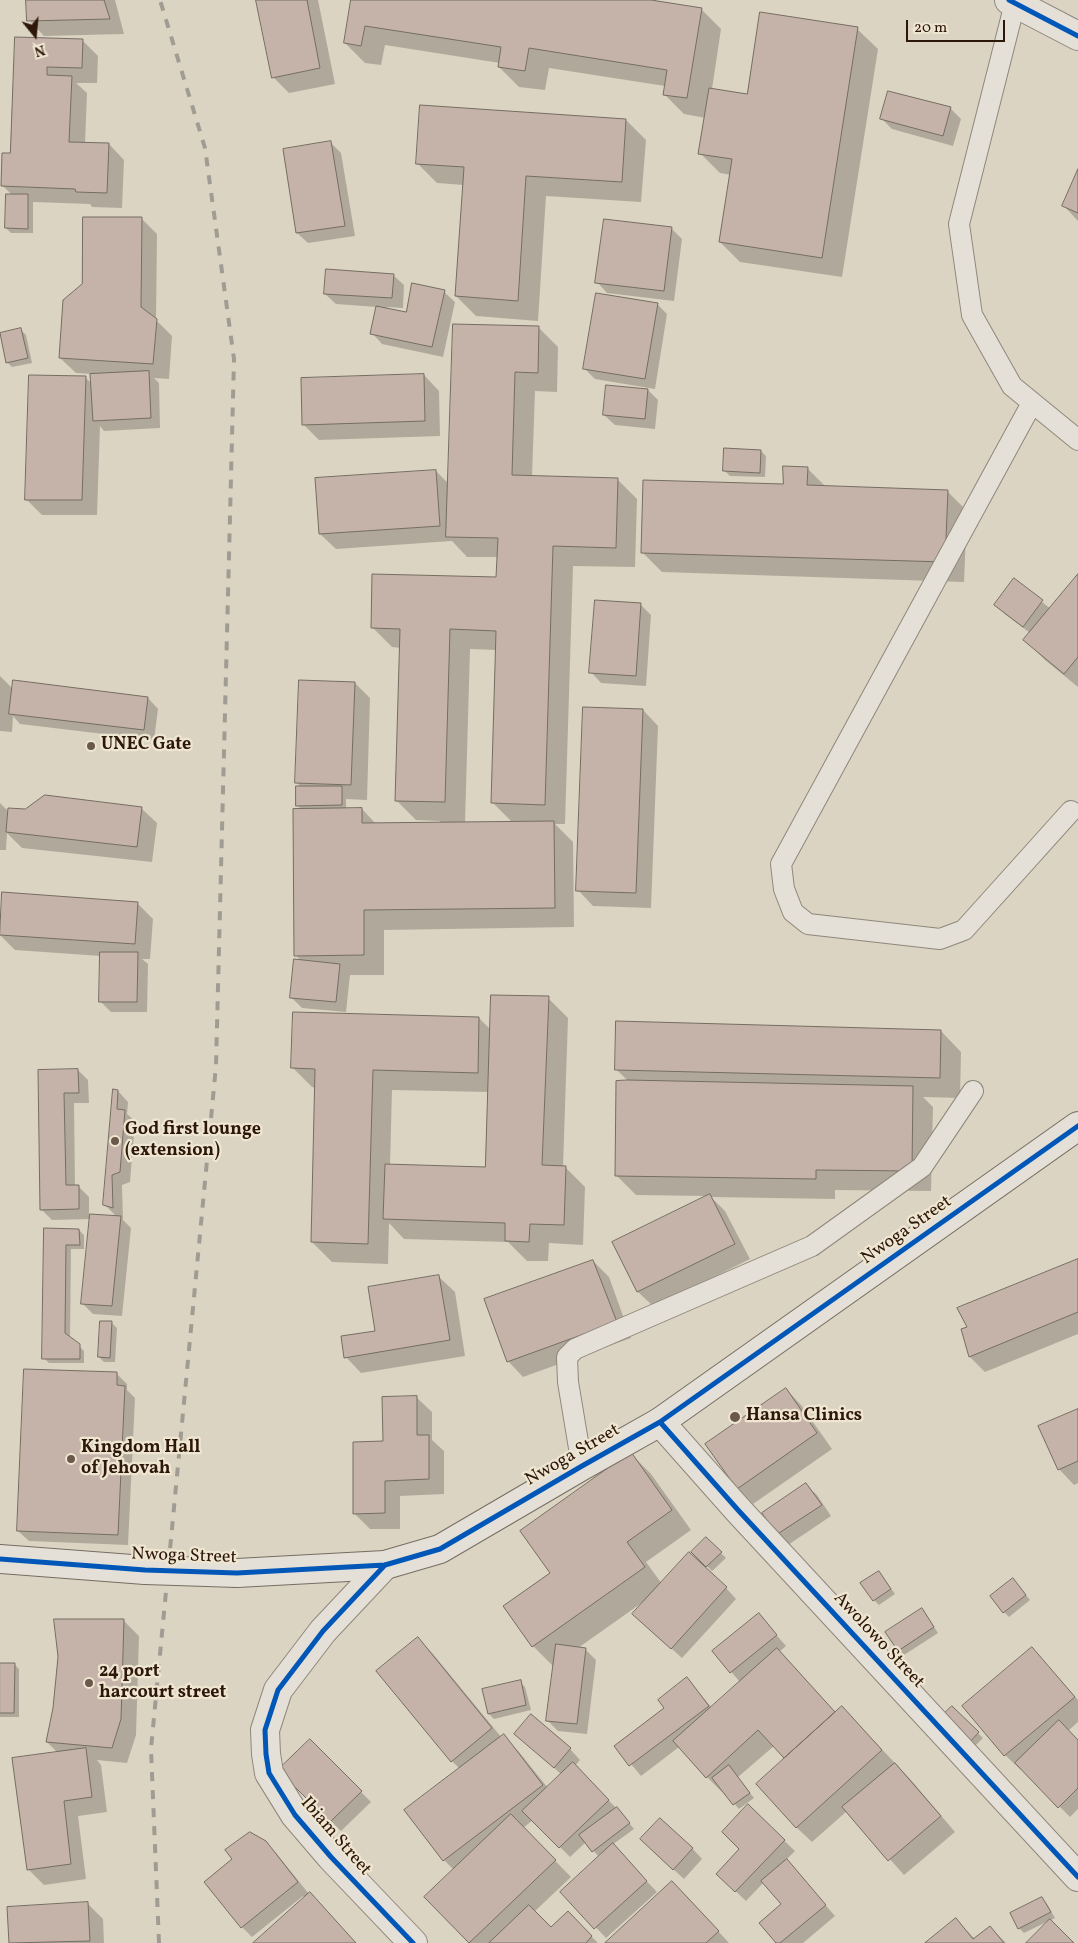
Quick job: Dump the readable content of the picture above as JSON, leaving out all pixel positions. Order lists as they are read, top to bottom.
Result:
{
  "streets": {
    "street": ["Nwoga Street", "Awolowo Street", "Ibiam Street"]
  },
  "crossings": [
    ["Nwoga Street", "Awolowo Street"],
    ["Nwoga Street", "Ibiam Street"]
  ],
  "places": [
    "UNEC Gate",
    "God first lounge (extension)",
    "Hansa Clinics",
    "Kingdom Hall of Jehovah",
    "24 port harcourt street"
  ],
  "scale_bar": "20 m",
  "north": "bottom"
}
